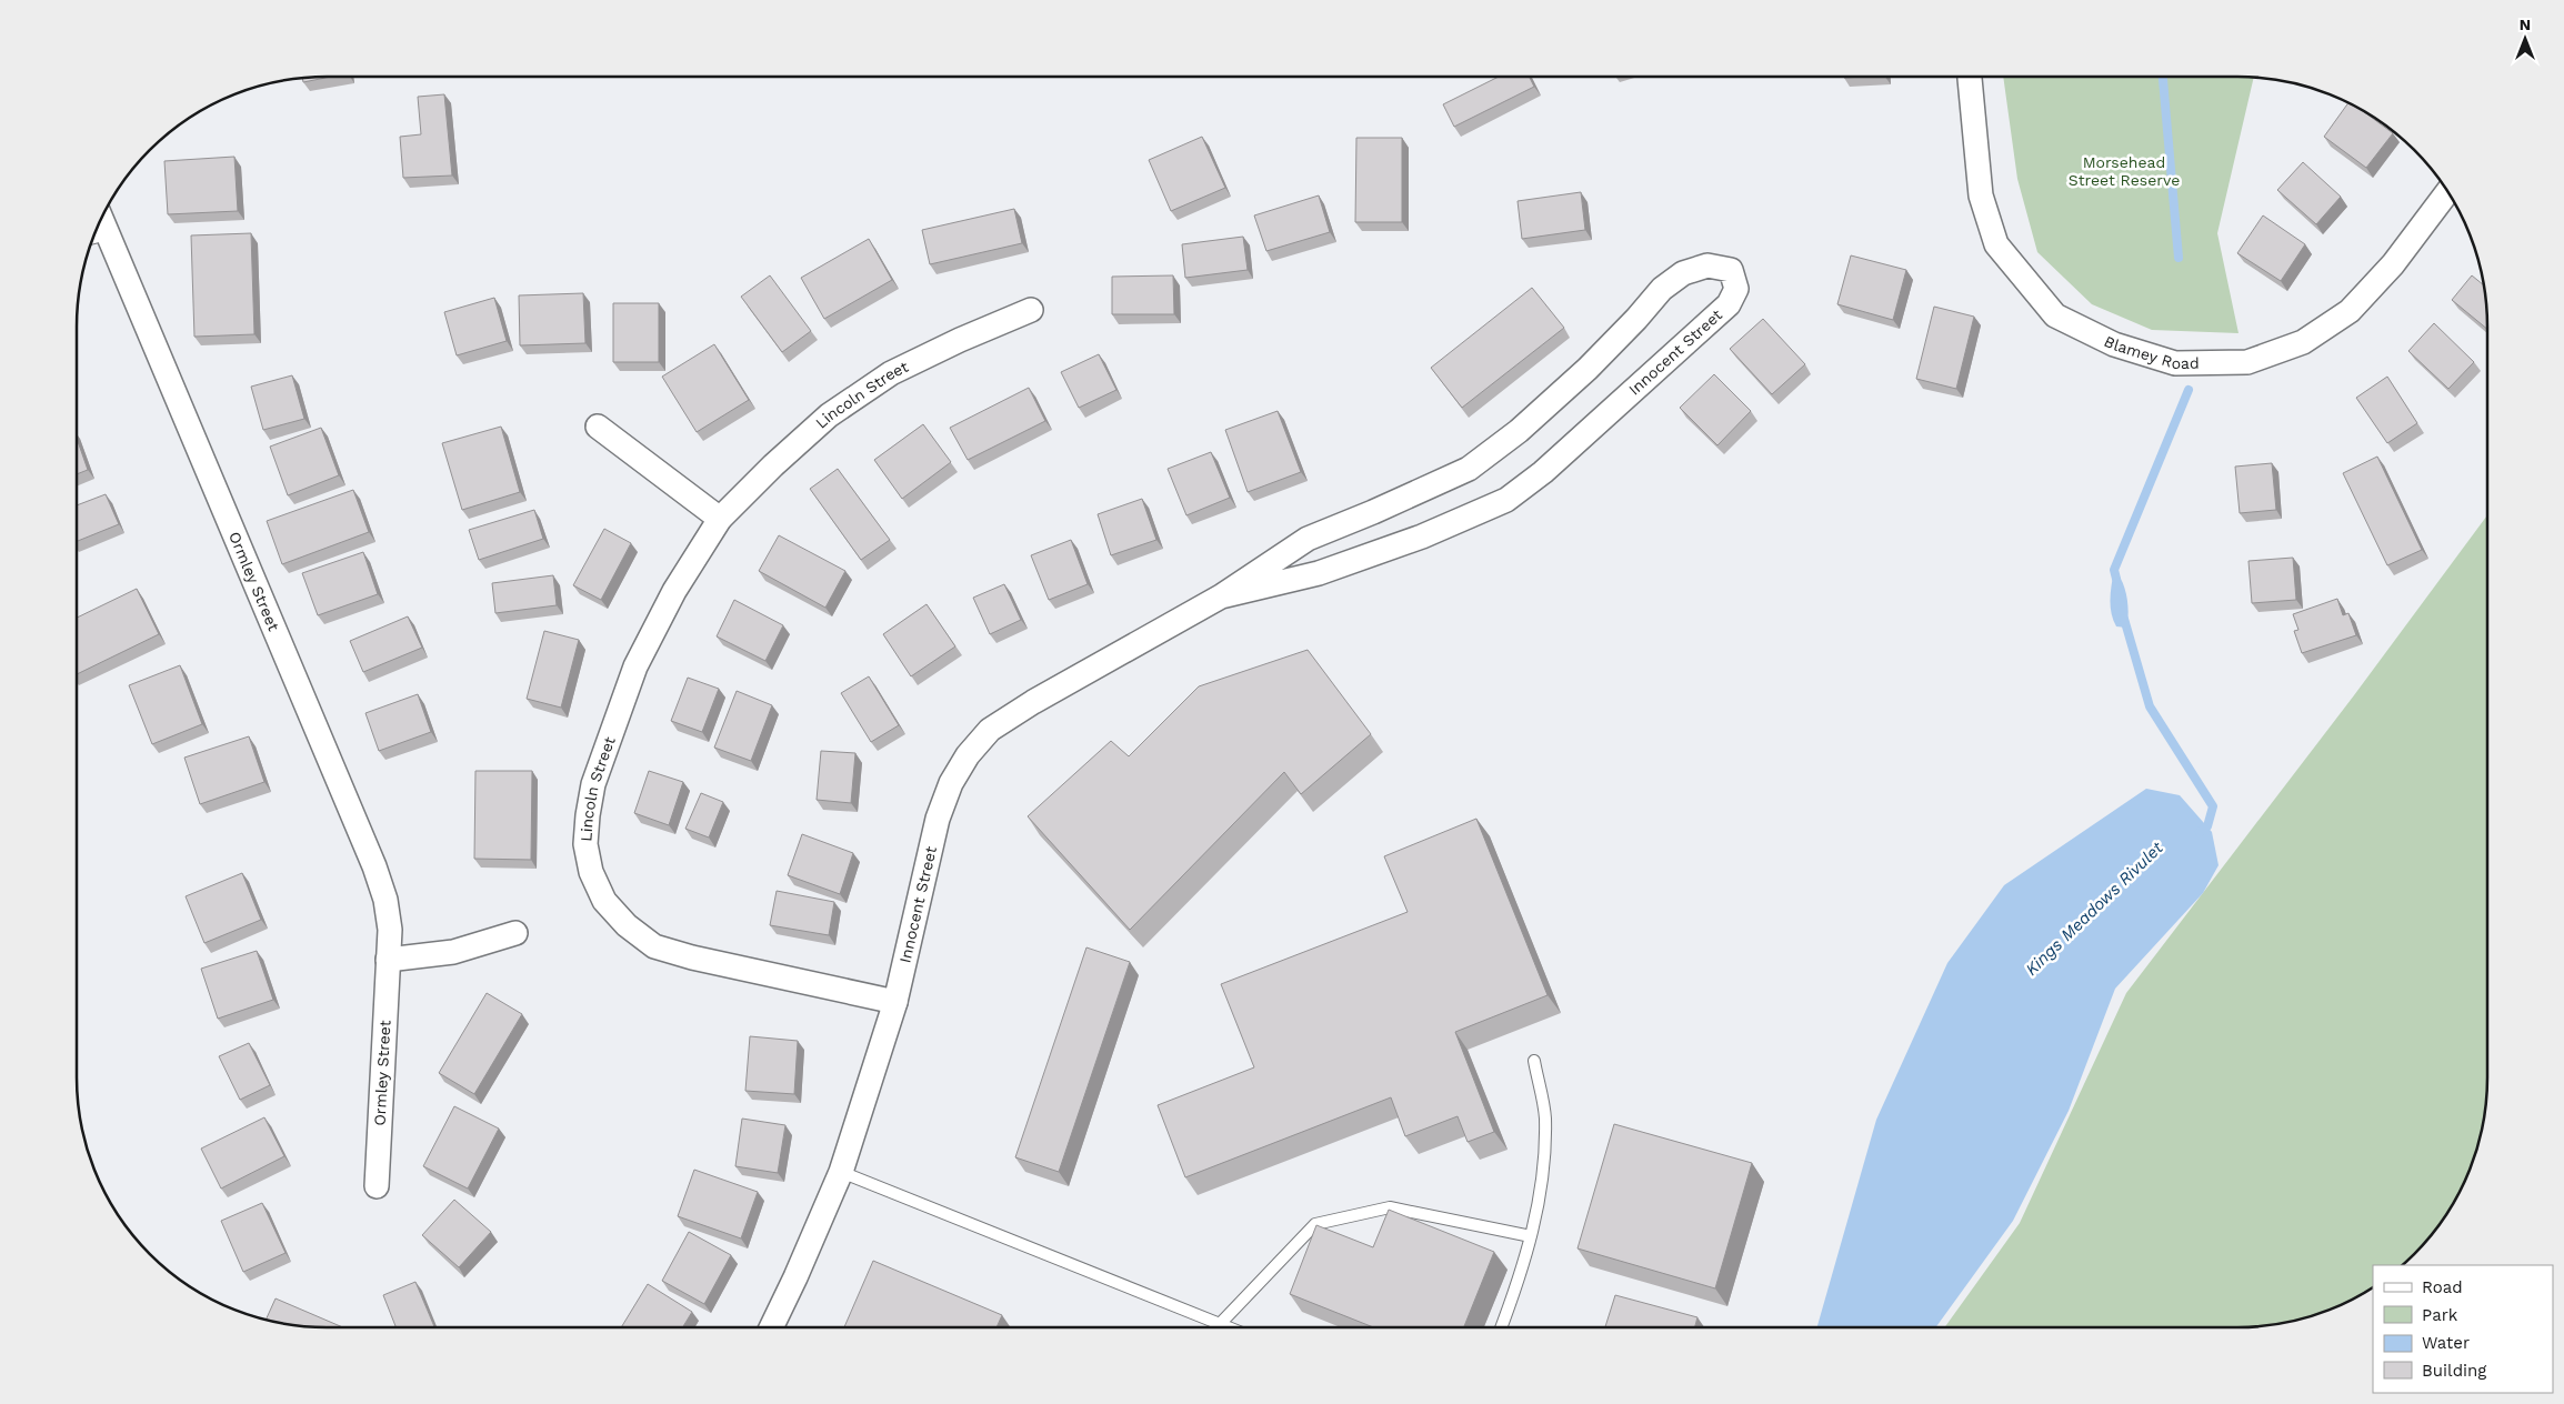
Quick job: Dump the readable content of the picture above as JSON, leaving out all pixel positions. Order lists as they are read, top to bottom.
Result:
{
  "streets": {
    "street": [
      "Blamey Road",
      "Innocent Street",
      "Lincoln Street",
      "Ormley Street"
    ]
  },
  "crossings": [
    ["Innocent Street", "Lincoln Street"]
  ],
  "water": ["Kings Meadows Rivulet"],
  "parks": ["Morsehead Street Reserve"],
  "legend": [
    "Road",
    "Park",
    "Water",
    "Building"
  ],
  "north": "top"
}
